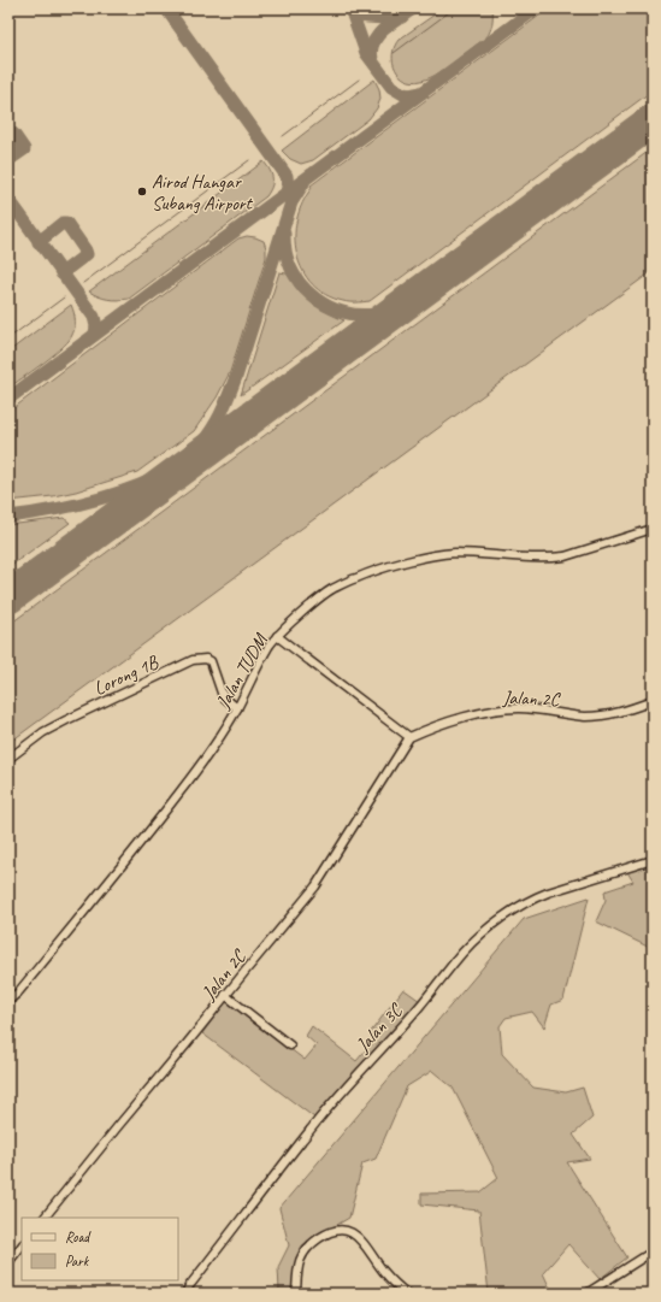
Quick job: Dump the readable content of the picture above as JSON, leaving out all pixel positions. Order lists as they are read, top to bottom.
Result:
{
  "streets": {
    "street": [
      "Jalan TUDM",
      "Lorong 1B",
      "Jalan 2C",
      "Jalan 3C"
    ]
  },
  "crossings": [
    ["Jalan TUDM", "Lorong 1B"]
  ],
  "places": ["Airod Hangar Subang Airport"],
  "legend": ["Road", "Park"]
}
